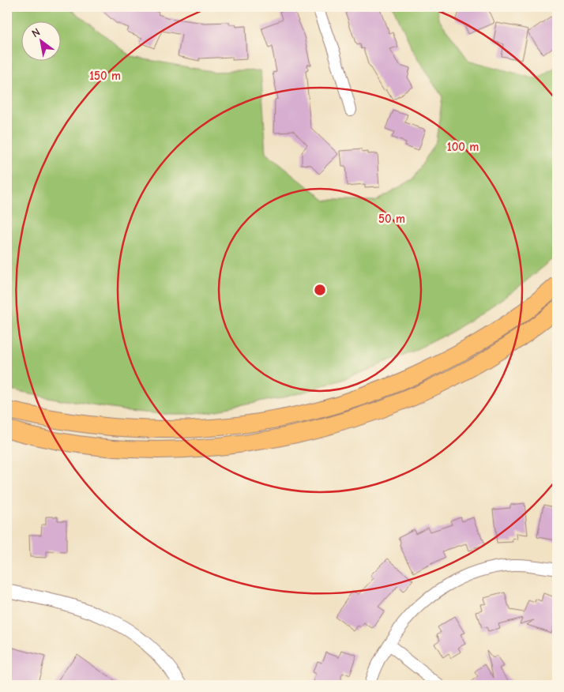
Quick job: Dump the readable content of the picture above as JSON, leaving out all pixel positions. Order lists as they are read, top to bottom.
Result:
{
  "north": "top left",
  "rings": ["150 m", "100 m", "50 m"]
}
